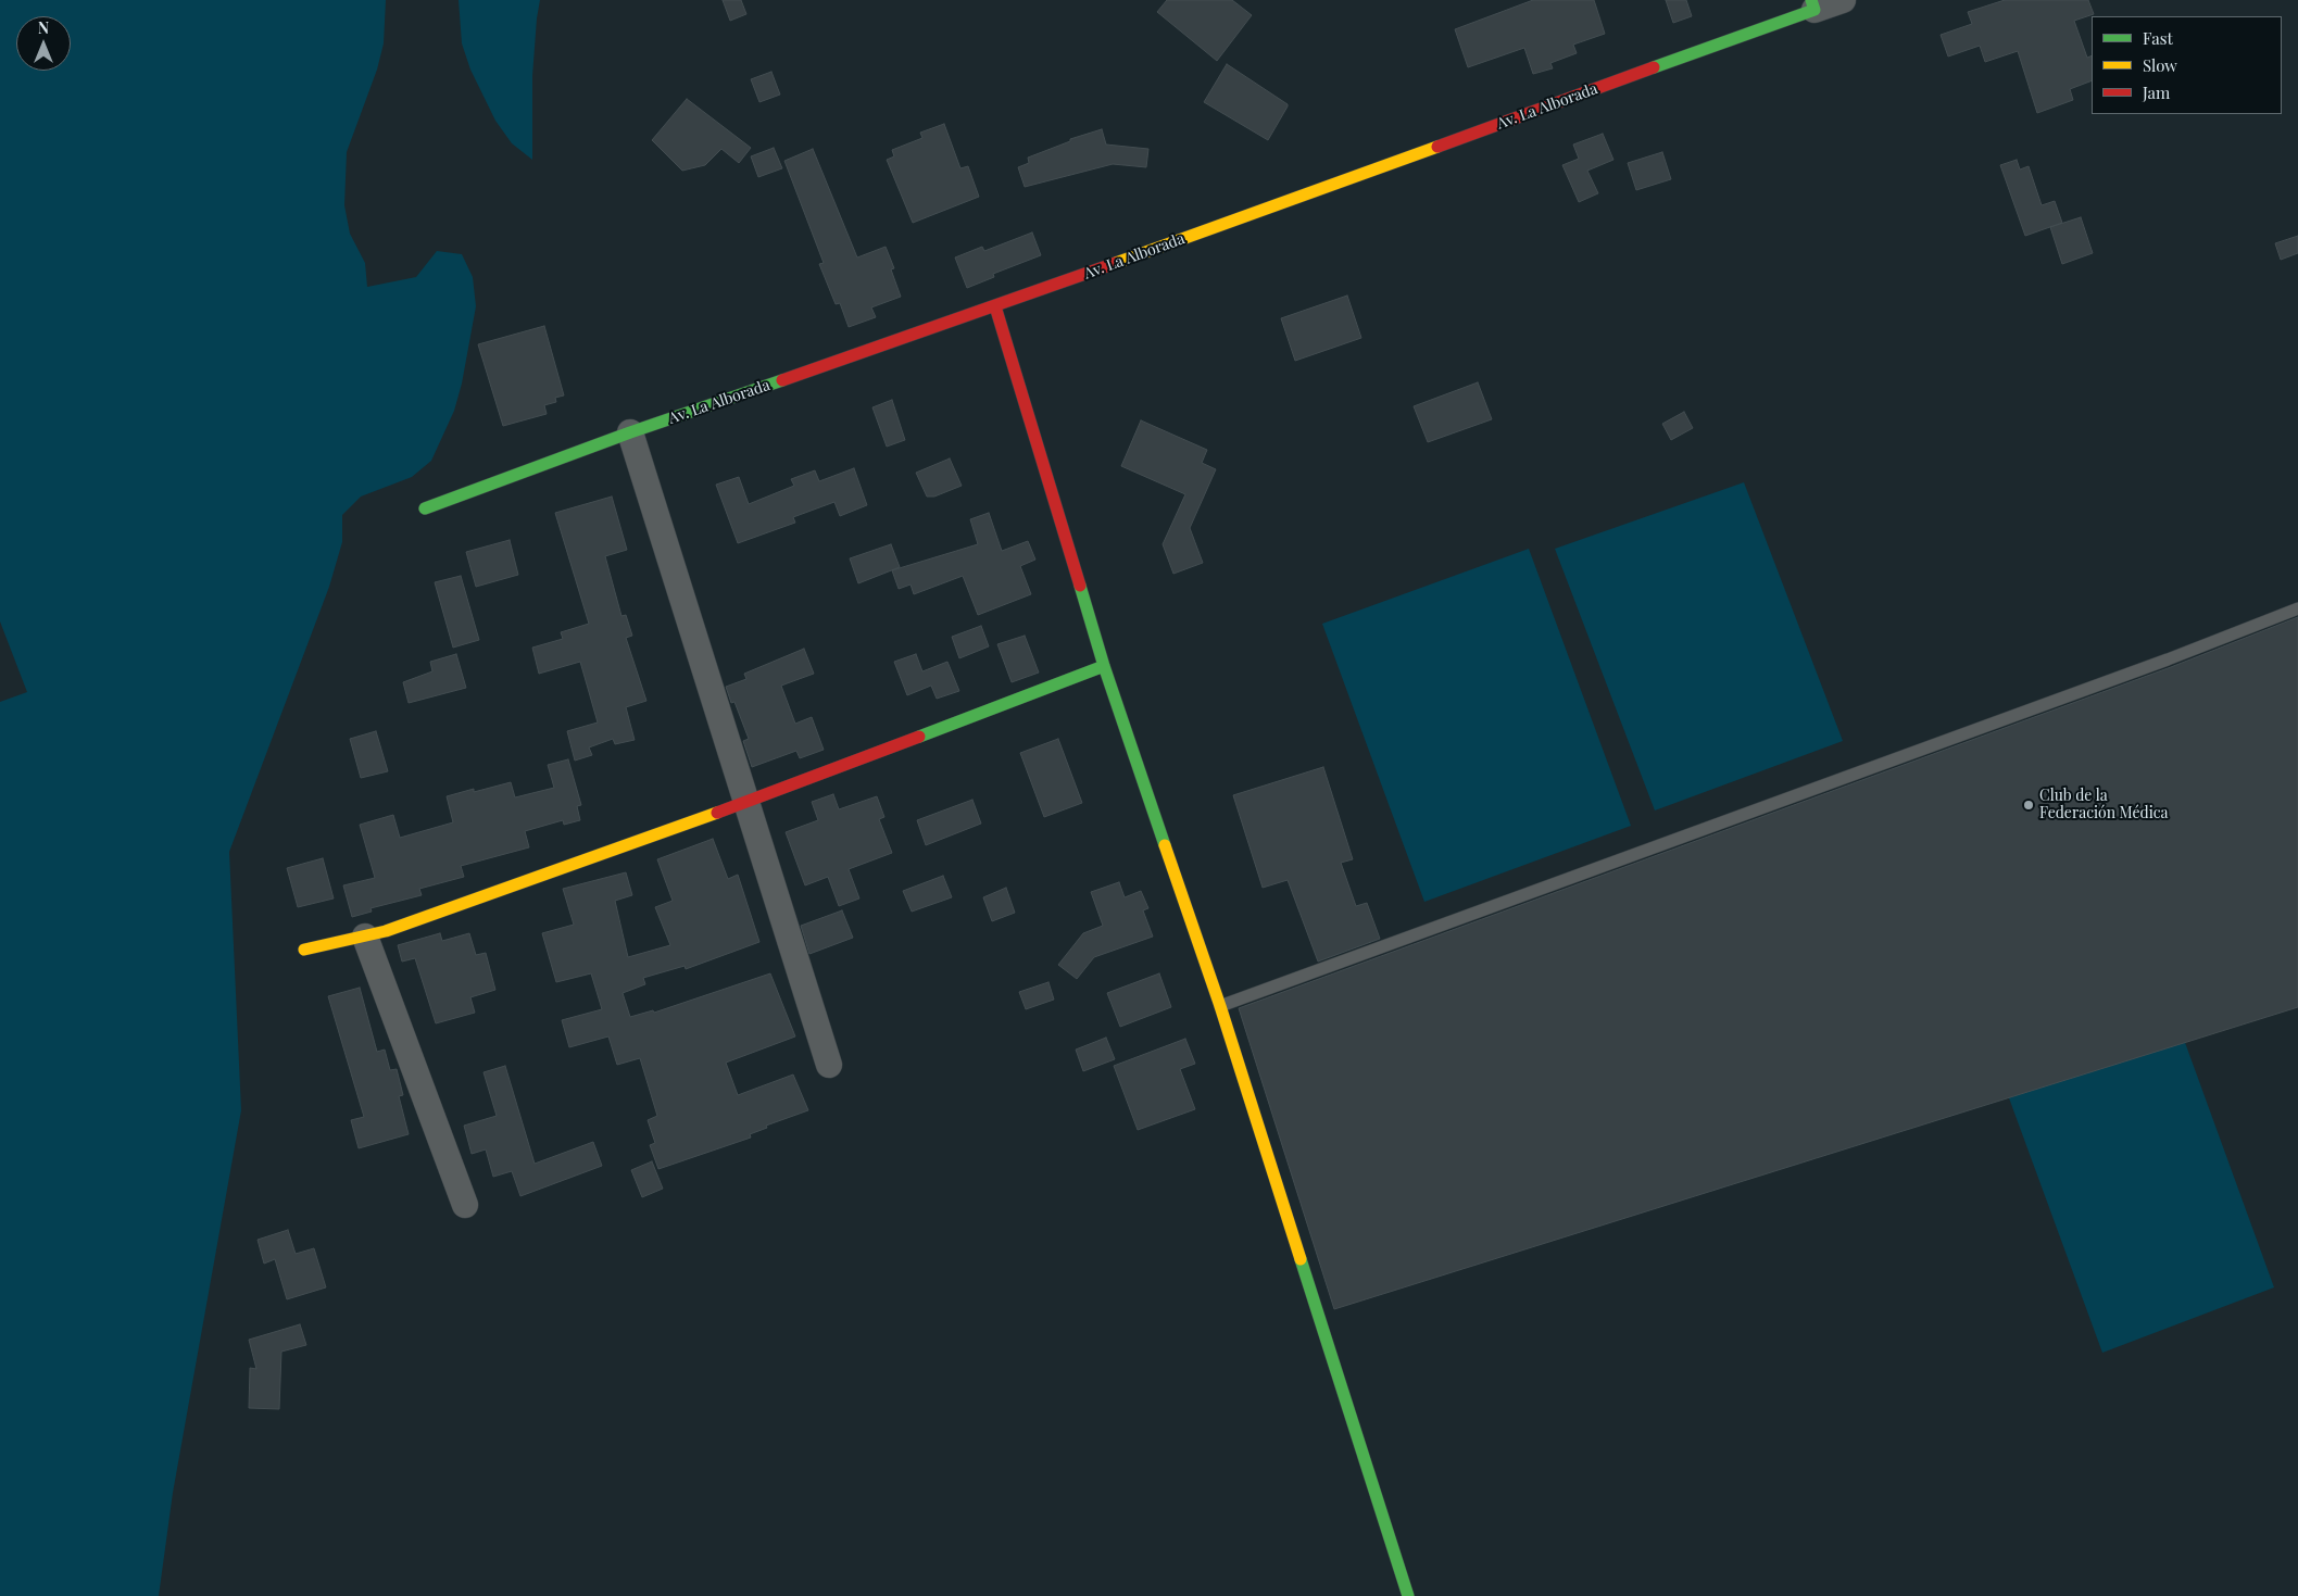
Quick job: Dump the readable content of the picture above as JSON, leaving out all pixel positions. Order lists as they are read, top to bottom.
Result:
{
  "streets": {
    "street": ["Av. La Alborada"]
  },
  "places": ["Club de la Federación Médica"],
  "legend": ["Fast", "Slow", "Jam"],
  "north": "top"
}
